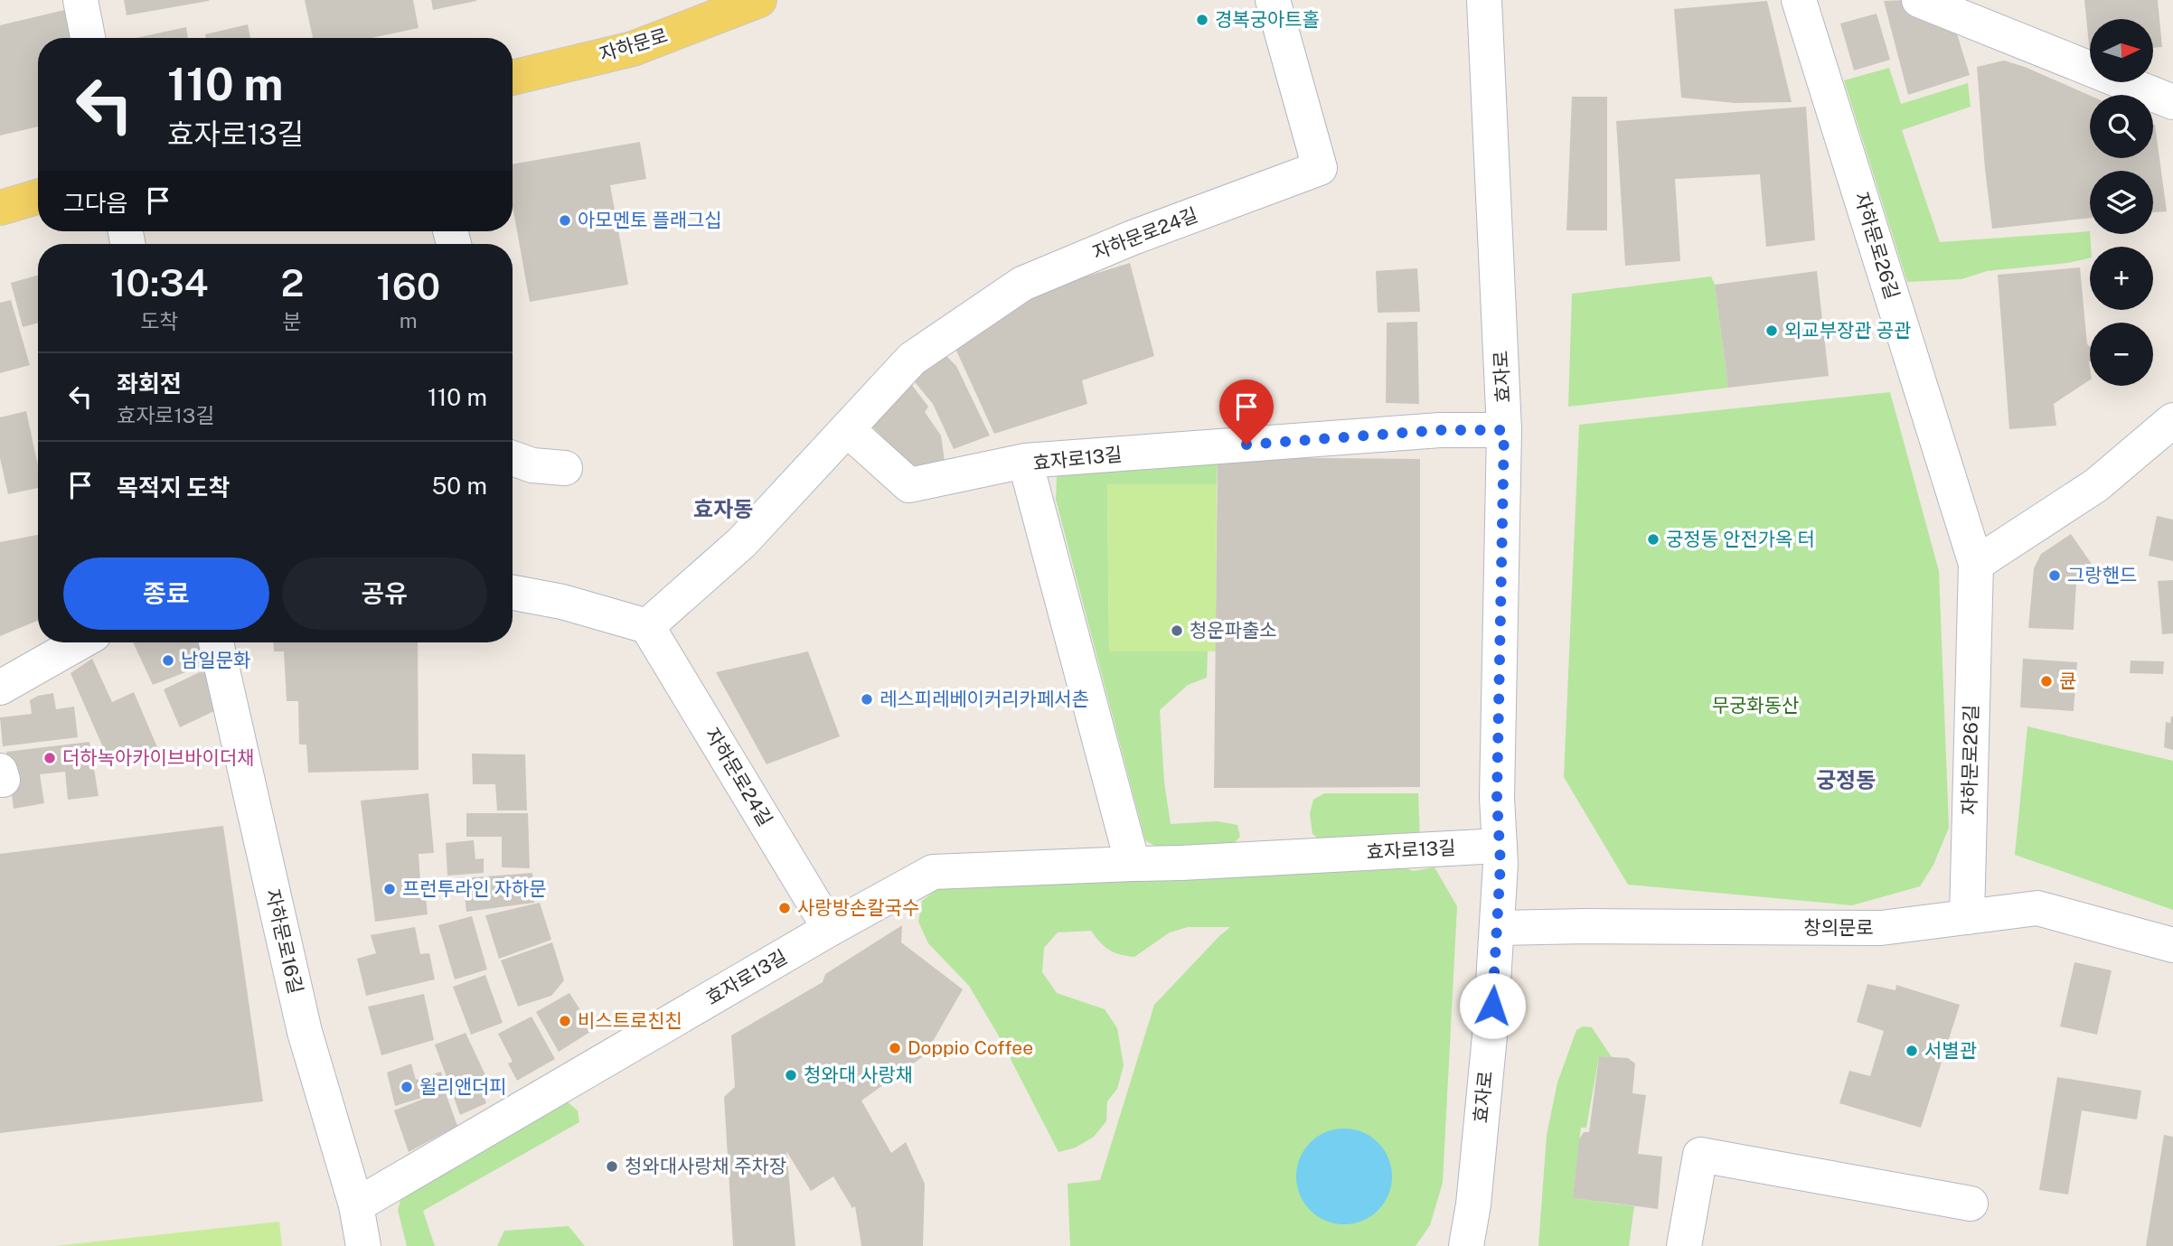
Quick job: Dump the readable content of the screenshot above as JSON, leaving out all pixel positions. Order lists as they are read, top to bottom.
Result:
{
  "streets": {
    "main road": ["자하문로"],
    "street": [
      "자하문로24길",
      "자하문로26길",
      "효자로",
      "효자로13길",
      "창의문로",
      "자하문로16길"
    ]
  },
  "crossings": [
    ["자하문로24길", "효자로13길"],
    ["자하문로26길", "창의문로"],
    ["효자로", "효자로13길"],
    ["효자로", "창의문로"],
    ["효자로13길", "자하문로16길"]
  ],
  "districts": ["효자동", "궁정동"],
  "parks": ["무궁화동산"],
  "places": [
    "경복궁아트홀",
    "아모멘토 플래그십",
    "외교부장관 공관",
    "궁정동 안전가옥 터",
    "그랑핸드",
    "청운파출소",
    "남일문화",
    "큔",
    "레스피레베이커리카페서촌",
    "더하녹아카이브바이더채",
    "프런투라인 자하문",
    "사랑방손칼국수",
    "비스트로친친",
    "Doppio Coffee",
    "서별관",
    "청와대 사랑채",
    "윌리앤더피",
    "청와대사랑채 주차장"
  ],
  "north": "right",
  "page": {
    "map_buttons": ["+", "−"],
    "turn": ["110 m", "효자로13길"],
    "then": "그다음",
    "eta": [
      "10:34",
      "도착",
      "2",
      "분",
      "160",
      "m"
    ],
    "list": [
      {
        "name": "좌회전",
        "note": "효자로13길",
        "value": "110 m"
      },
      {
        "name": "목적지 도착",
        "value": "50 m"
      }
    ],
    "buttons": ["종료", "공유"]
  }
}
